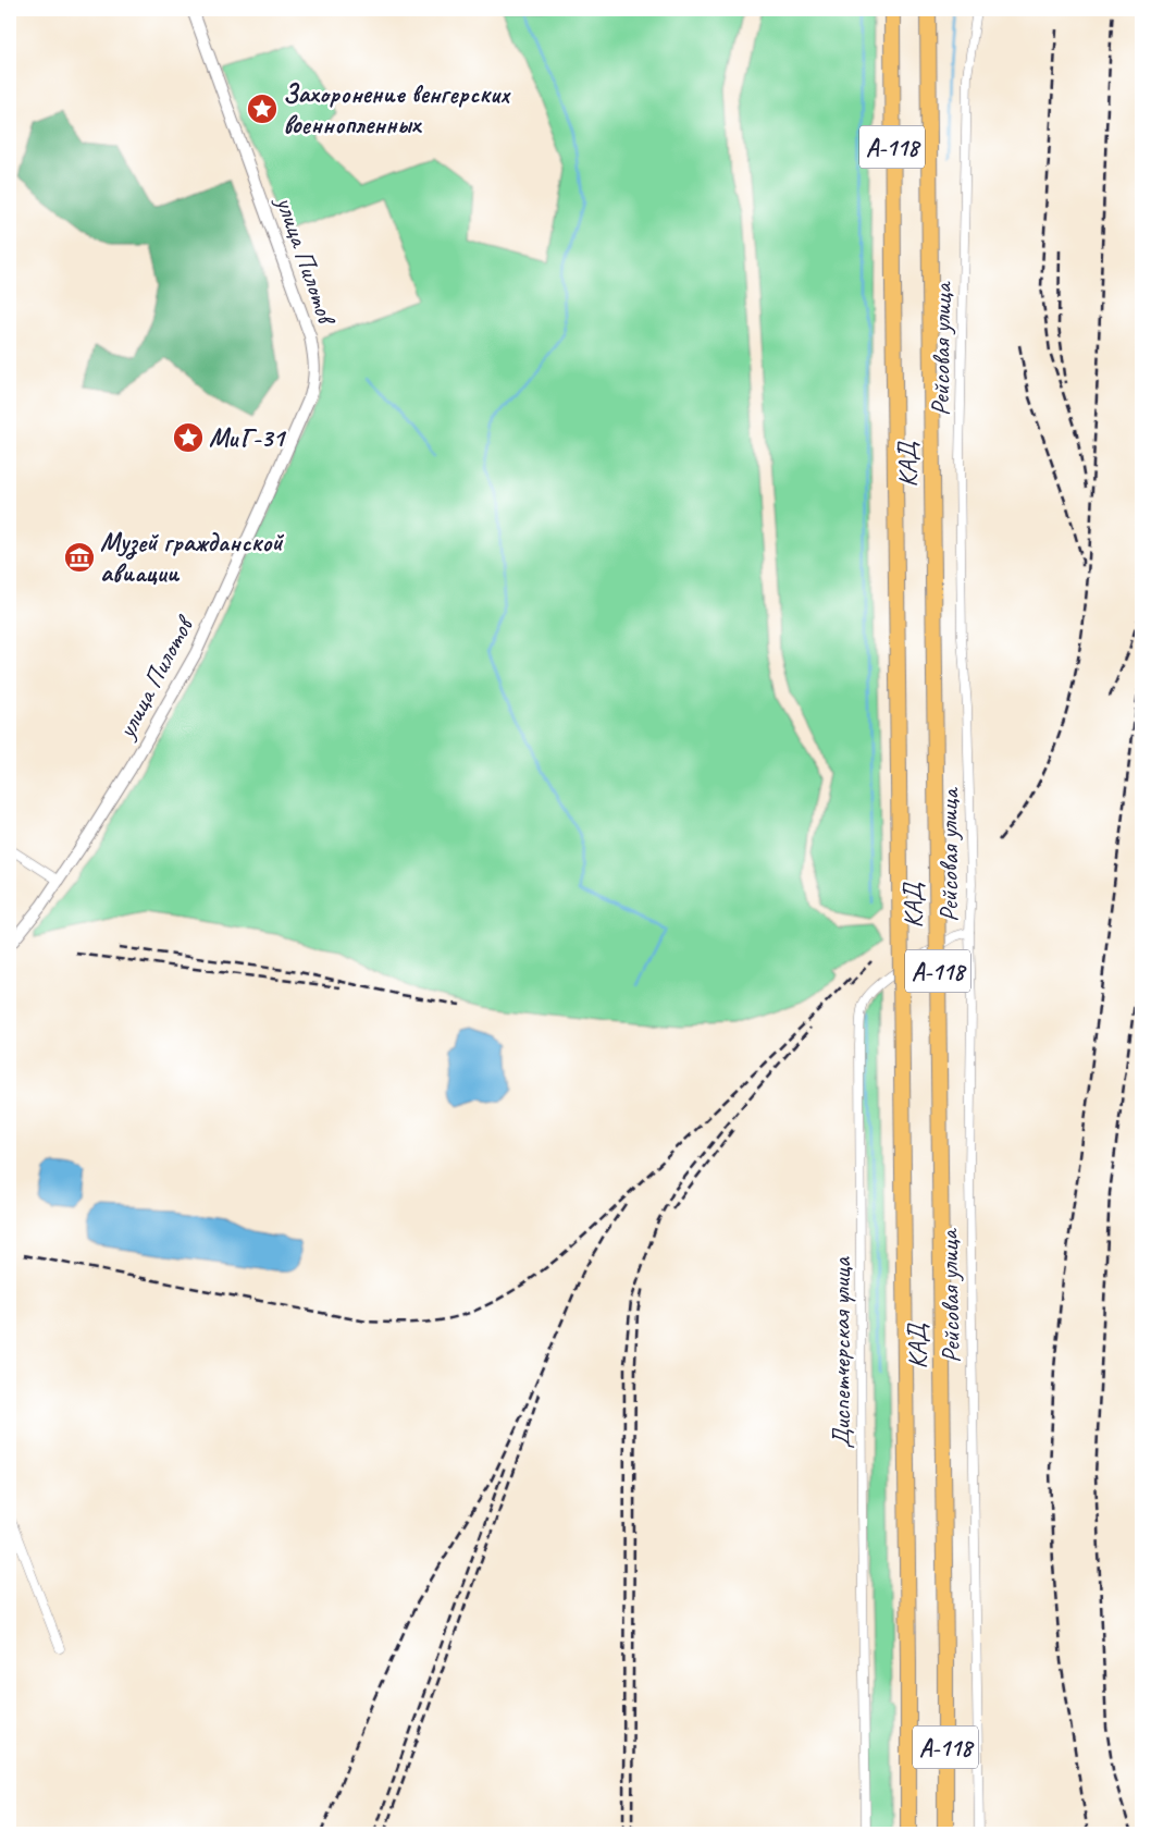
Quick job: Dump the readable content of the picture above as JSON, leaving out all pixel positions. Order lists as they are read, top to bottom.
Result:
{
  "streets": {
    "highway": ["А-118", "КАД"],
    "street": ["улица Пилотов", "Рейсовая улица", "Диспетчерская улица"]
  },
  "crossings": [
    ["Рейсовая улица", "Диспетчерская улица"]
  ],
  "places": {
    "place": ["Захоронение венгерских военнопленных", "МиГ-31"],
    "museum": ["Музей гражданской авиации"]
  }
}
